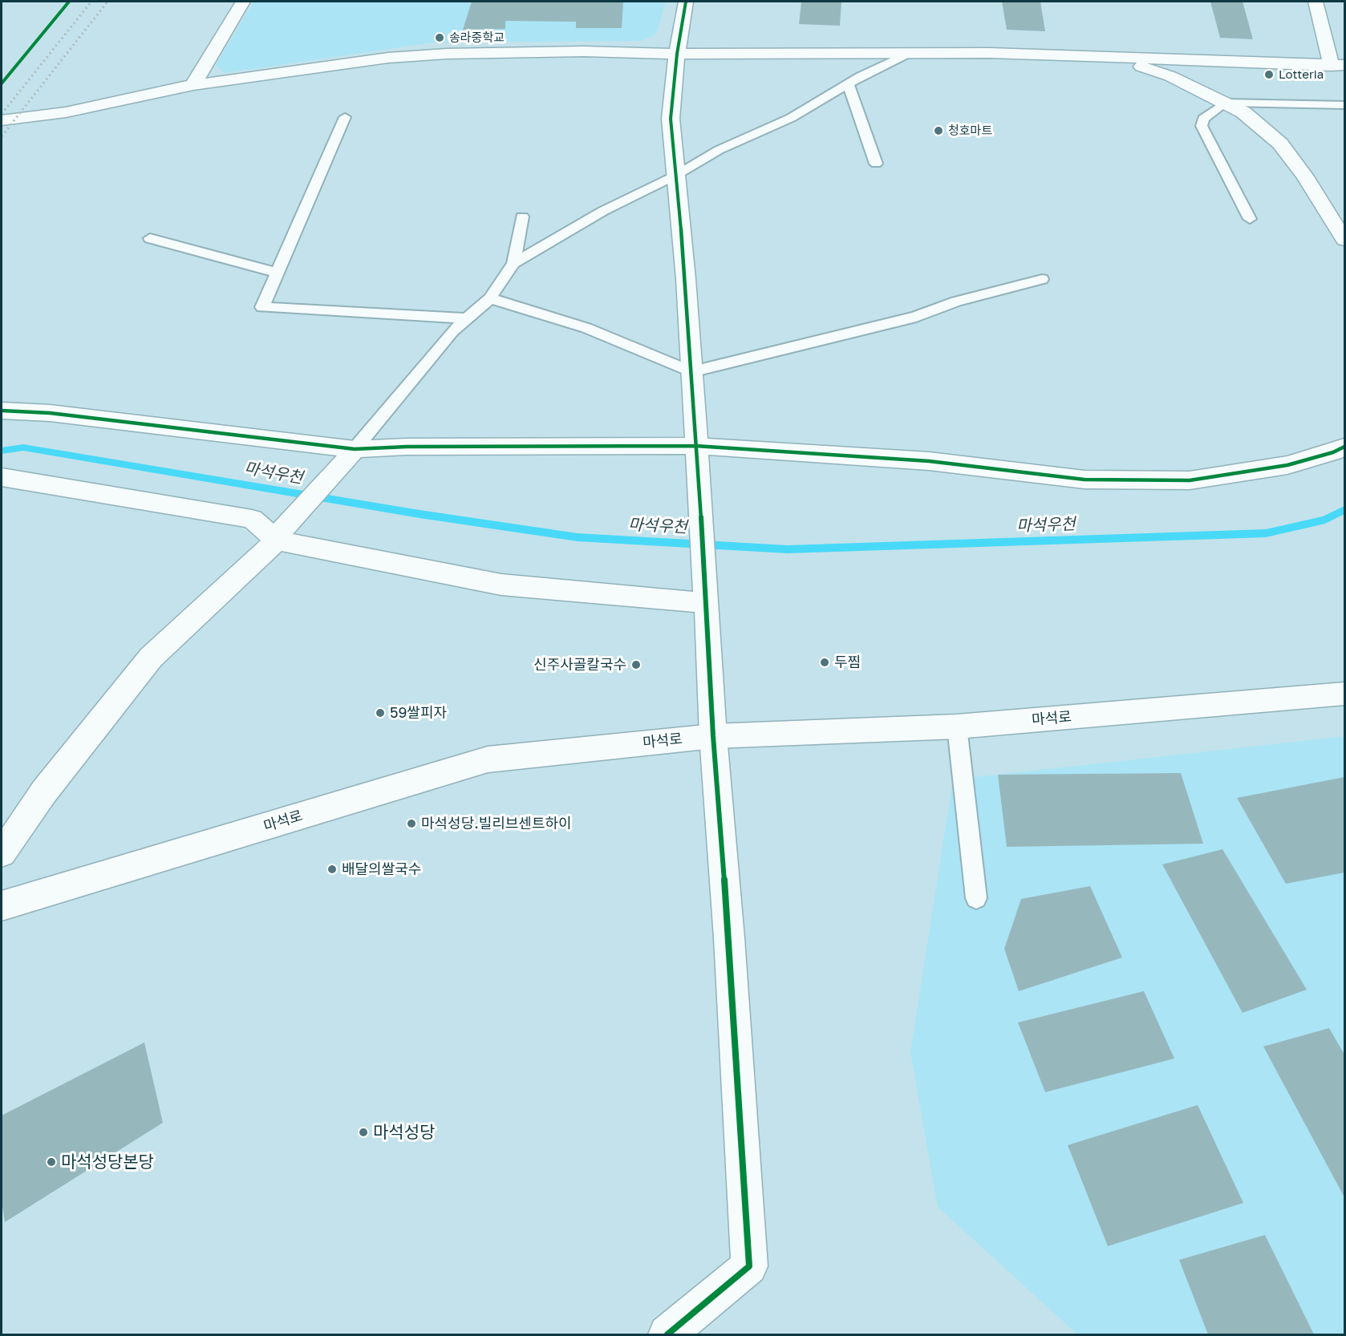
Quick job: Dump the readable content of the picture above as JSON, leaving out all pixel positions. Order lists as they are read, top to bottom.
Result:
{
  "streets": {
    "street": ["마석로"]
  },
  "water": ["마석우천"],
  "places": [
    "송라중학교",
    "Lotteria",
    "청호마트",
    "두찜",
    "신주사골칼국수",
    "59쌀피자",
    "마석성당.빌리브센트하이",
    "배달의쌀국수",
    "마석성당",
    "마석성당본당"
  ]
}
